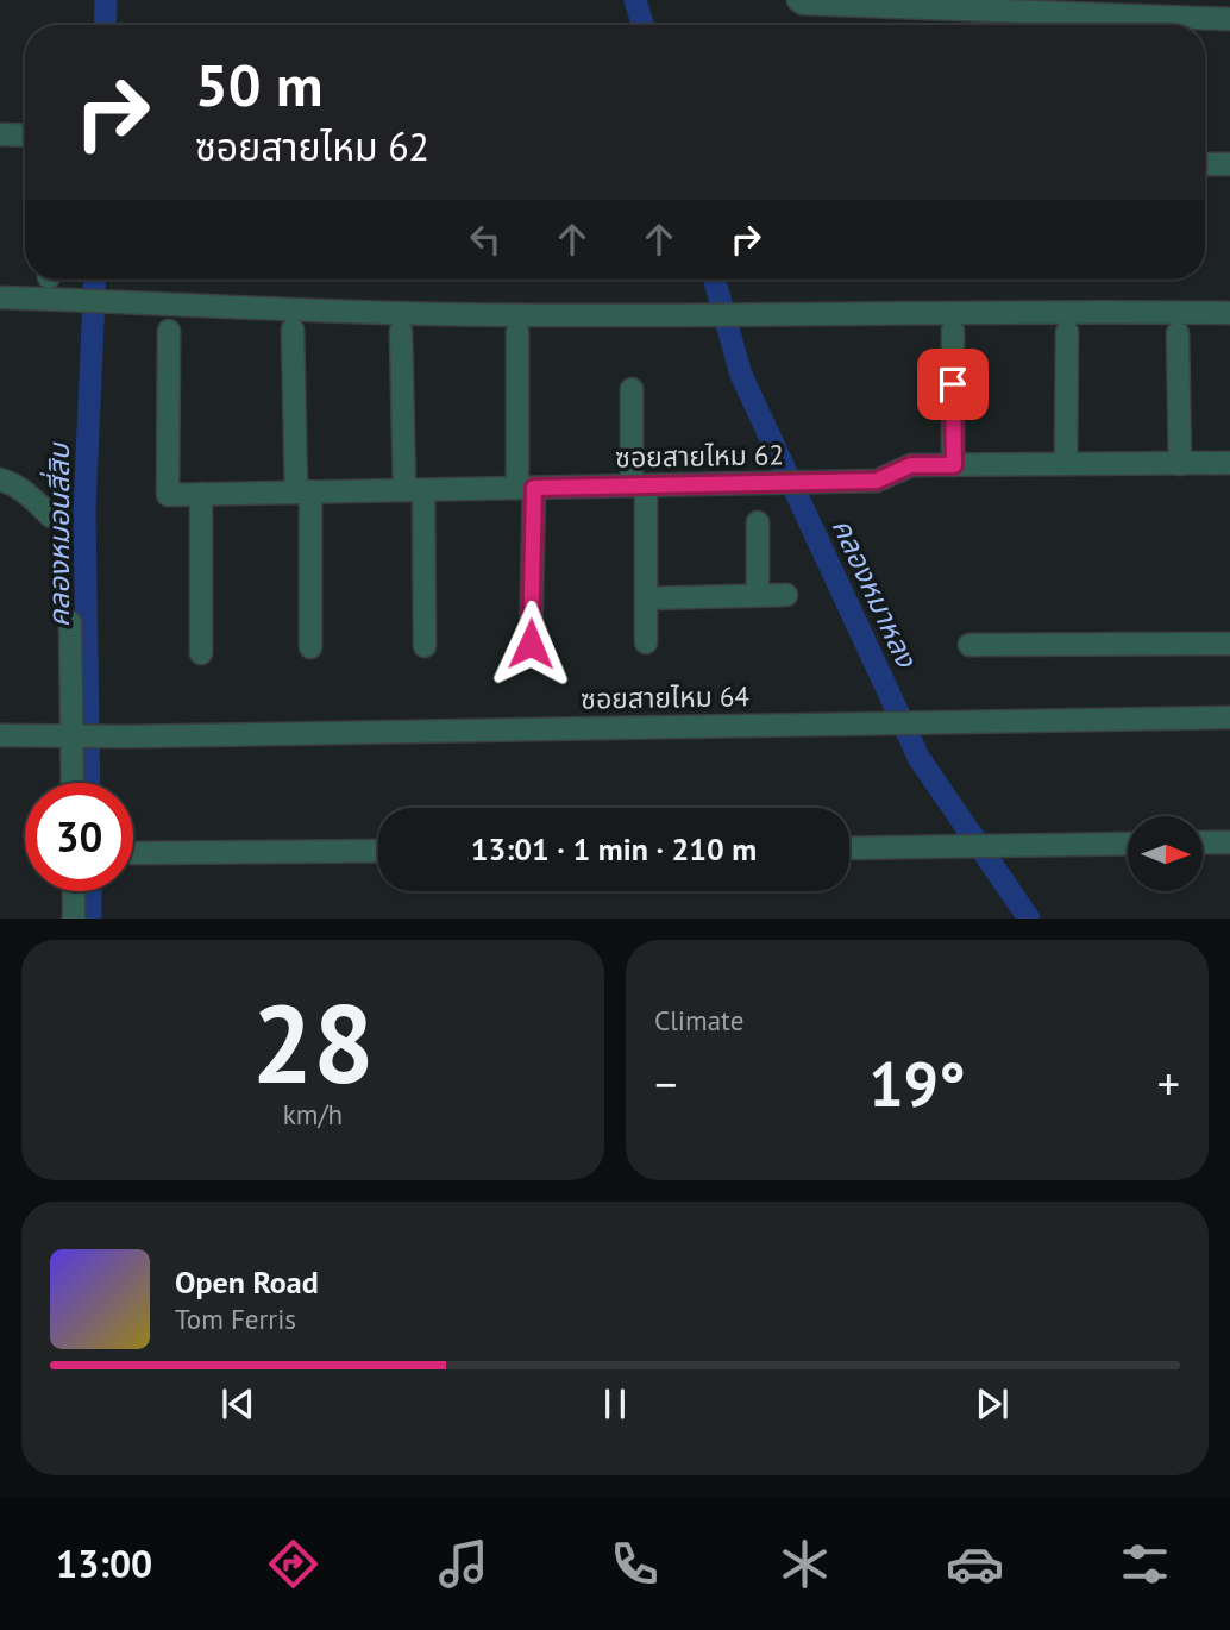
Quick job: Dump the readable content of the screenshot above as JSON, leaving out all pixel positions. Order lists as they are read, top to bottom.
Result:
{
  "streets": {
    "street": ["ซอยสายไหม 62", "ซอยสายไหม 64"]
  },
  "water": ["คลองหมอนสี่สิบ", "คลองหมาหลง"],
  "north": "right",
  "page": {
    "turn": ["50 m", "ซอยสายไหม 62"],
    "limit": "30",
    "trip": "13:01 · 1 min · 210 m",
    "tile": [
      ["28", "km/h"],
      "Climate"
    ],
    "heat": ["−", "19°", "+"],
    "song": ["Open Road", "Tom Ferris"],
    "tabs": "13:00"
  }
}
